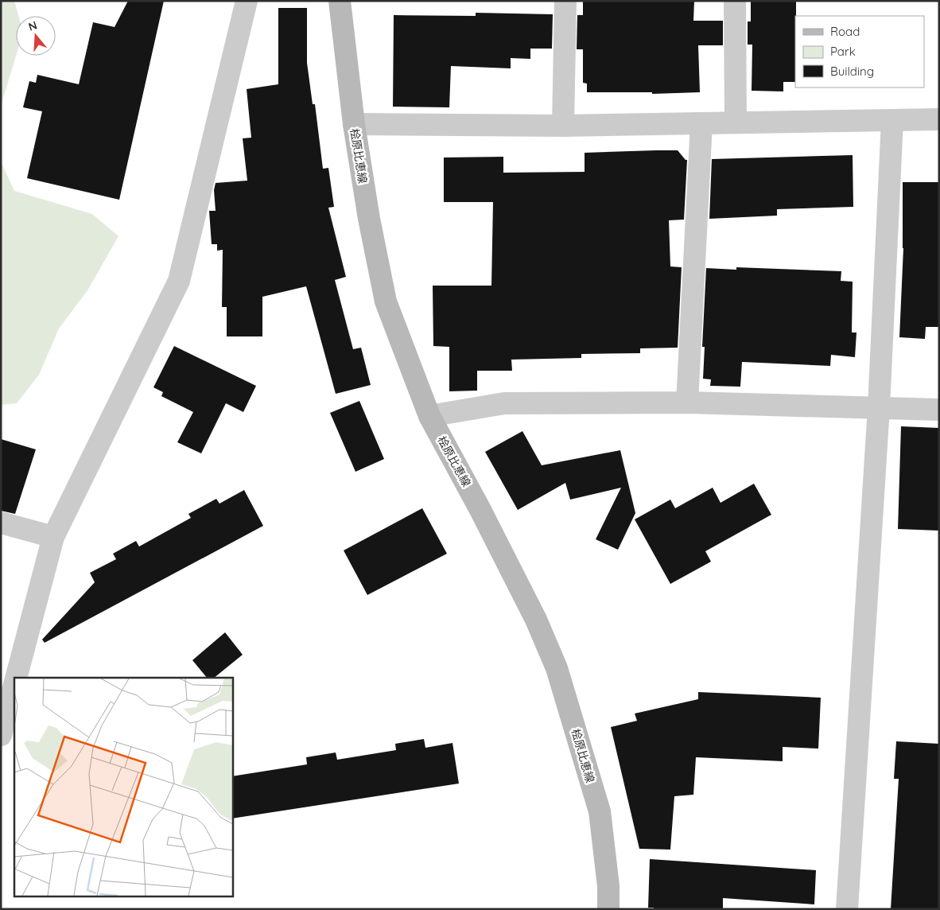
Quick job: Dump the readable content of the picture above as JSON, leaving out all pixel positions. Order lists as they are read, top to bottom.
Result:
{
  "streets": {
    "main road": ["桧原比恵線"]
  },
  "legend": ["Road", "Park", "Building"],
  "north": "top"
}
